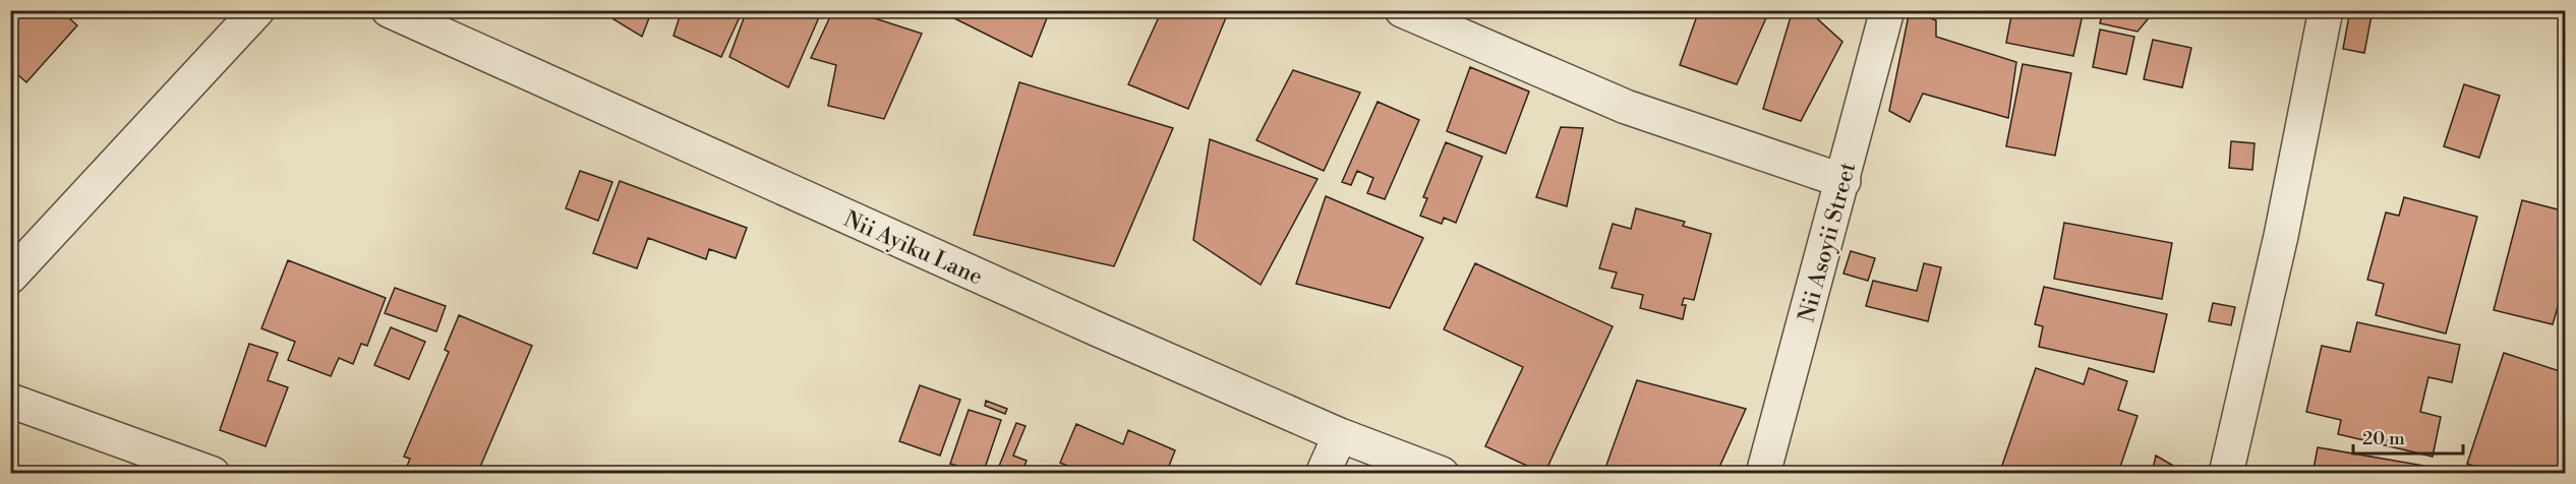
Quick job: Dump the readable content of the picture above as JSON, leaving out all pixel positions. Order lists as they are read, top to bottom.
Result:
{
  "streets": {
    "street": ["Nii Asoyii Street", "Nii Ayiku Lane"]
  },
  "scale_bar": "20 m"
}
